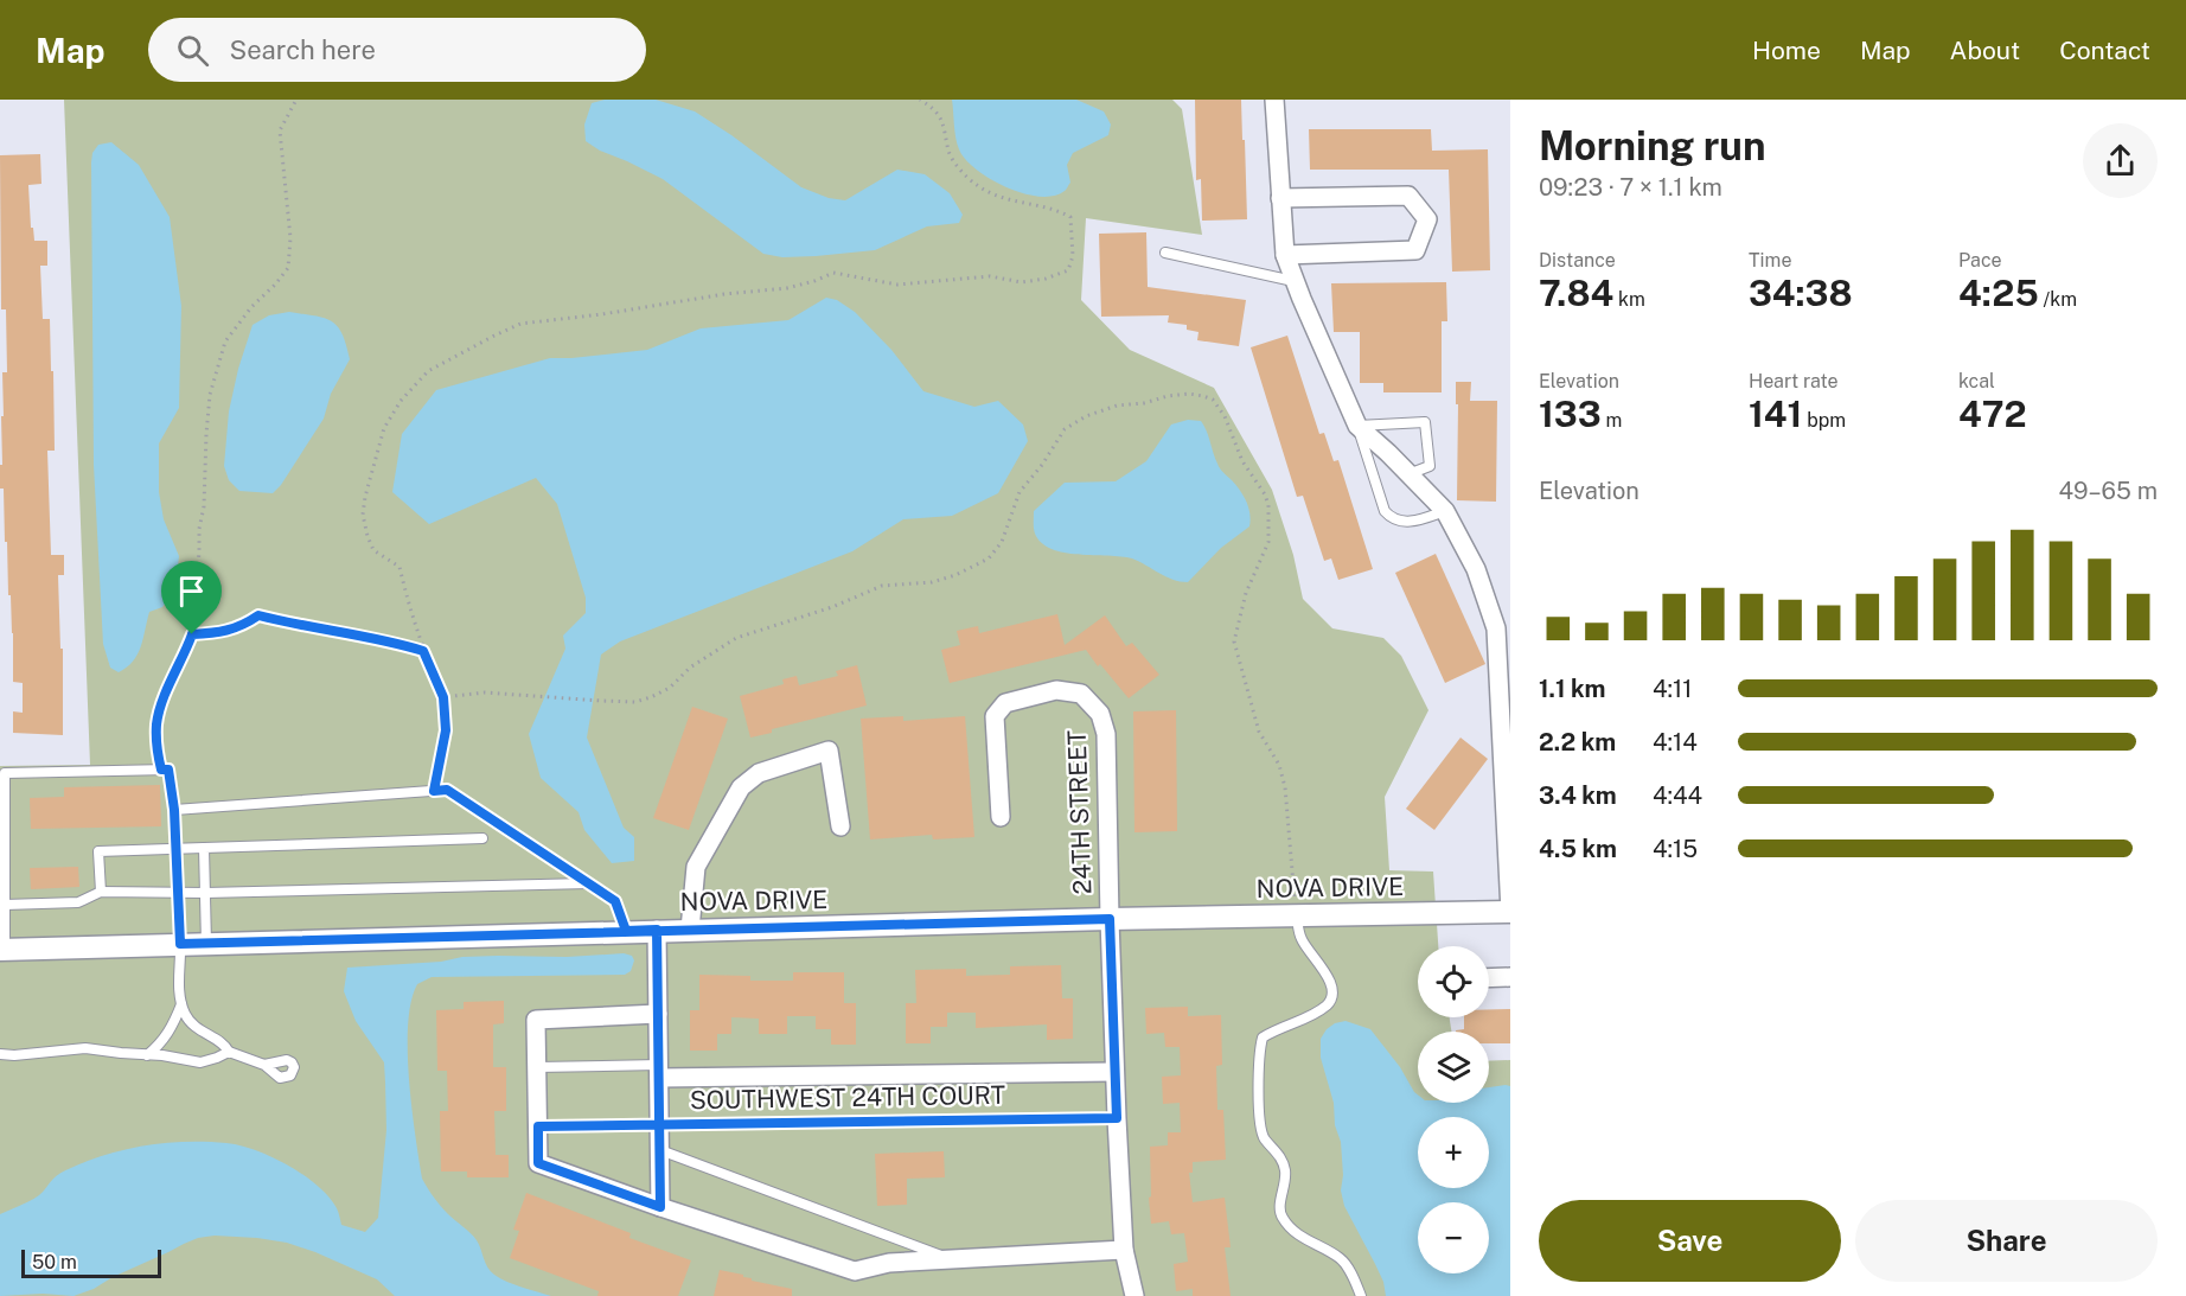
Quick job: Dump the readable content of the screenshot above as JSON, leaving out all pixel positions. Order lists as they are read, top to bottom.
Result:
{
  "streets": {
    "street": ["24TH STREET", "NOVA DRIVE", "SOUTHWEST 24TH COURT"]
  },
  "crossings": [
    ["24TH STREET", "NOVA DRIVE"],
    ["24TH STREET", "SOUTHWEST 24TH COURT"]
  ],
  "scale_bar": "50 m",
  "page": {
    "header": "Map",
    "search": "Search here",
    "nav": [
      "Home",
      "Map",
      "About",
      "Contact"
    ],
    "heading": ["Morning run", "09:23 · 7 × 1.1 km"],
    "stats": [
      ["Distance", "7.84 km"],
      ["Time", "34:38"],
      ["Pace", "4:25 /km"],
      ["Elevation", "133 m"],
      ["Heart rate", "141 bpm"],
      ["kcal", "472"]
    ],
    "chart": ["Elevation", "49–65 m"],
    "list": [
      {
        "name": "1.1 km",
        "note": "4:11"
      },
      {
        "name": "2.2 km",
        "note": "4:14"
      },
      {
        "name": "3.4 km",
        "note": "4:44"
      },
      {
        "name": "4.5 km",
        "note": "4:15"
      }
    ],
    "map_buttons": ["+", "−"],
    "buttons": ["Save", "Share"],
    "scale": "50 m"
  }
}
